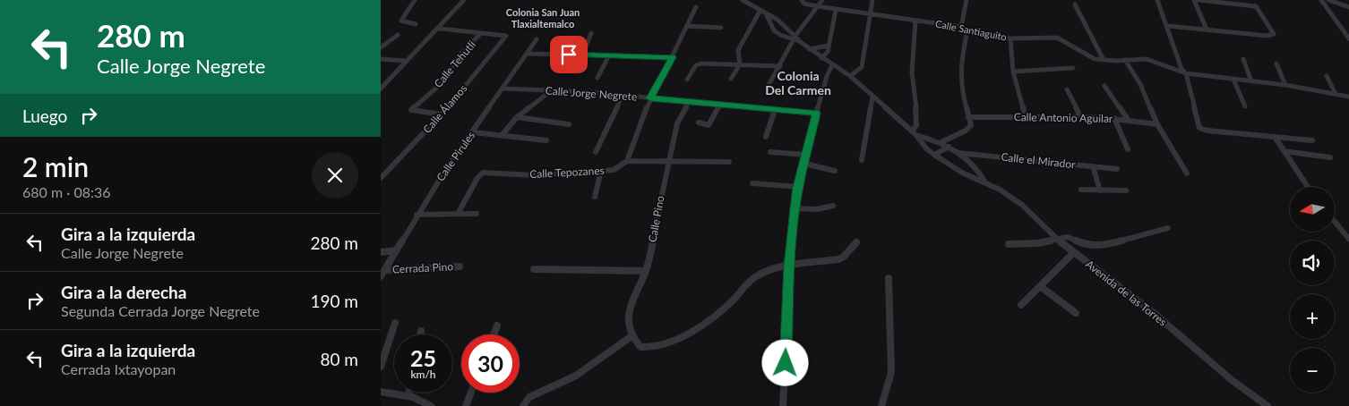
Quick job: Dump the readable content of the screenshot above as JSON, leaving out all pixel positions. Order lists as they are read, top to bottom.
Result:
{
  "streets": {
    "street": [
      "Calle Santiaguito",
      "Calle Tehutli",
      "Calle Jorge Negrete",
      "Calle Álamos",
      "Calle Antonio Aguilar",
      "Calle Pirules",
      "Calle el Mirador",
      "Calle Tepozanes",
      "Calle Pino",
      "Cerrada Pino",
      "Avenida de las Torres"
    ]
  },
  "crossings": [
    ["Calle Tehutli", "Calle Álamos"],
    ["Calle Jorge Negrete", "Calle Pirules"],
    ["Calle Jorge Negrete", "Calle Pino"],
    ["Calle Pirules", "Cerrada Pino"],
    ["Calle el Mirador", "Avenida de las Torres"],
    ["Calle Tepozanes", "Calle Pino"]
  ],
  "districts": ["Colonia San Juan Tlaxialtemalco", "Colonia Del Carmen"],
  "north": "left",
  "page": {
    "turn": ["280 m", "Calle Jorge Negrete"],
    "then": "Luego",
    "heading": ["2 min", "680 m · 08:36"],
    "map_buttons": ["+", "−"],
    "list": [
      {
        "name": "Gira a la izquierda",
        "note": "Calle Jorge Negrete",
        "value": "280 m"
      },
      {
        "name": "Gira a la derecha",
        "note": "Segunda Cerrada Jorge Negrete",
        "value": "190 m"
      },
      {
        "name": "Gira a la izquierda",
        "note": "Cerrada Ixtayopan",
        "value": "80 m"
      }
    ],
    "speed": "25 km/h",
    "limit": "30"
  }
}
